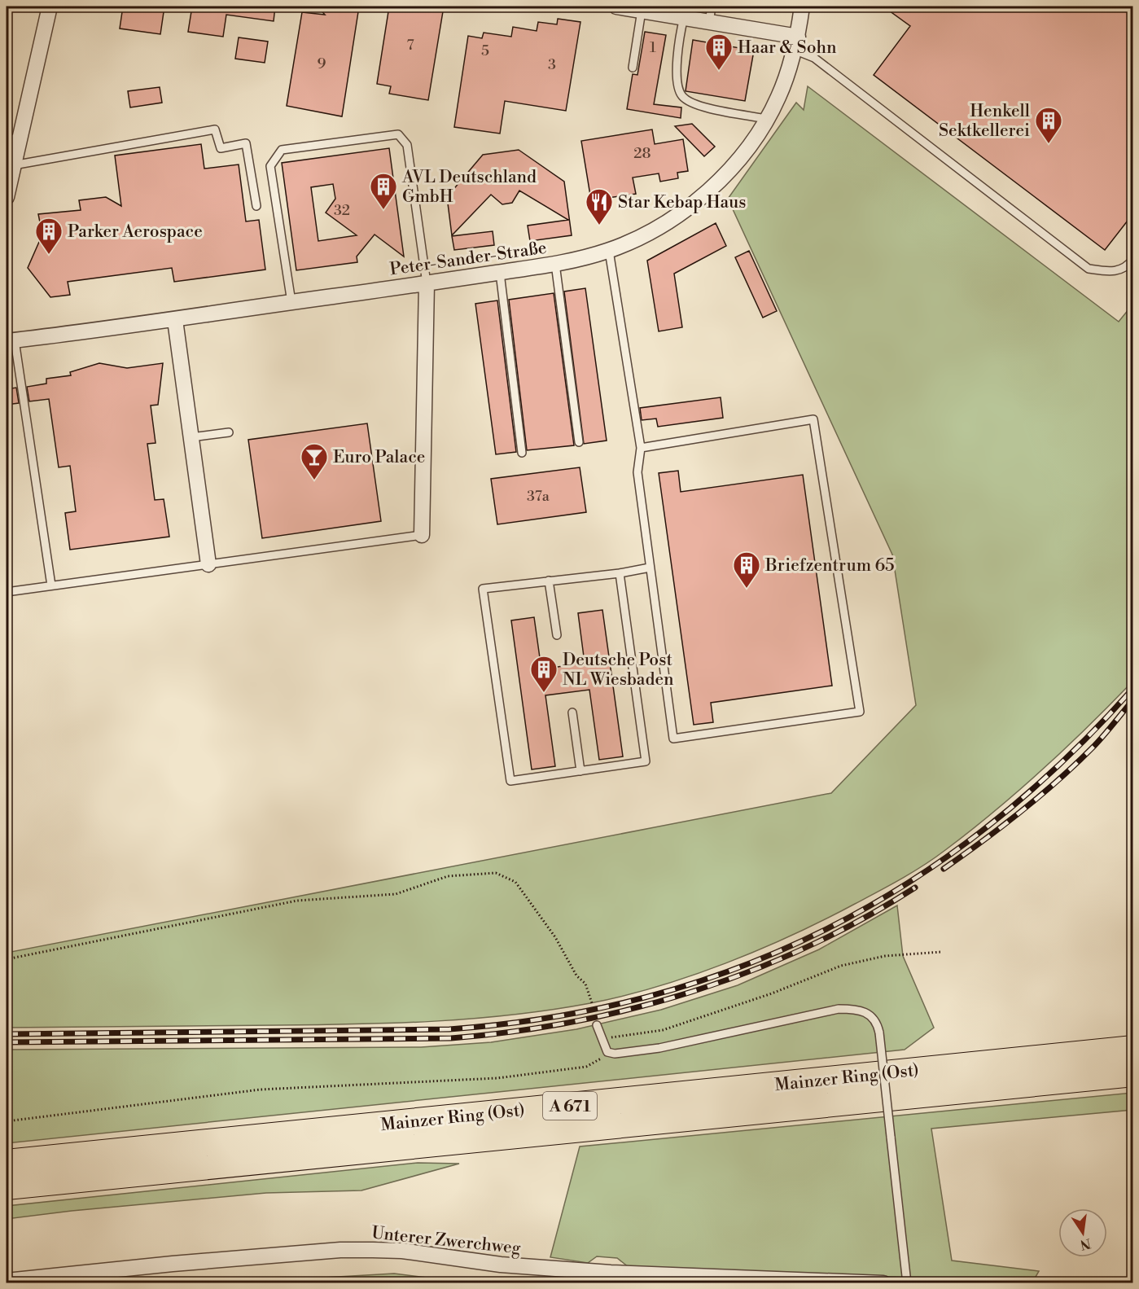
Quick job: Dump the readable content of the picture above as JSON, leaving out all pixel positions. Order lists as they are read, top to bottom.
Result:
{
  "streets": {
    "highway": ["Mainzer Ring (Ost)", "A 671"],
    "street": ["Peter-Sander-Straße", "Unterer Zwerchweg"]
  },
  "places": {
    "building": [
      "Haar & Sohn",
      "Henkell Sektkellerei",
      "AVL Deutschland GmbH",
      "Parker Aerospace",
      "Briefzentrum 65",
      "Deutsche Post NL Wiesbaden"
    ],
    "restaurant": ["Star Kebap Haus"],
    "bar": ["Euro Palace"]
  },
  "house_numbers": [
    "7",
    "1",
    "5",
    "9",
    "3",
    "28",
    "32",
    "37a"
  ],
  "north": "bottom"
}
